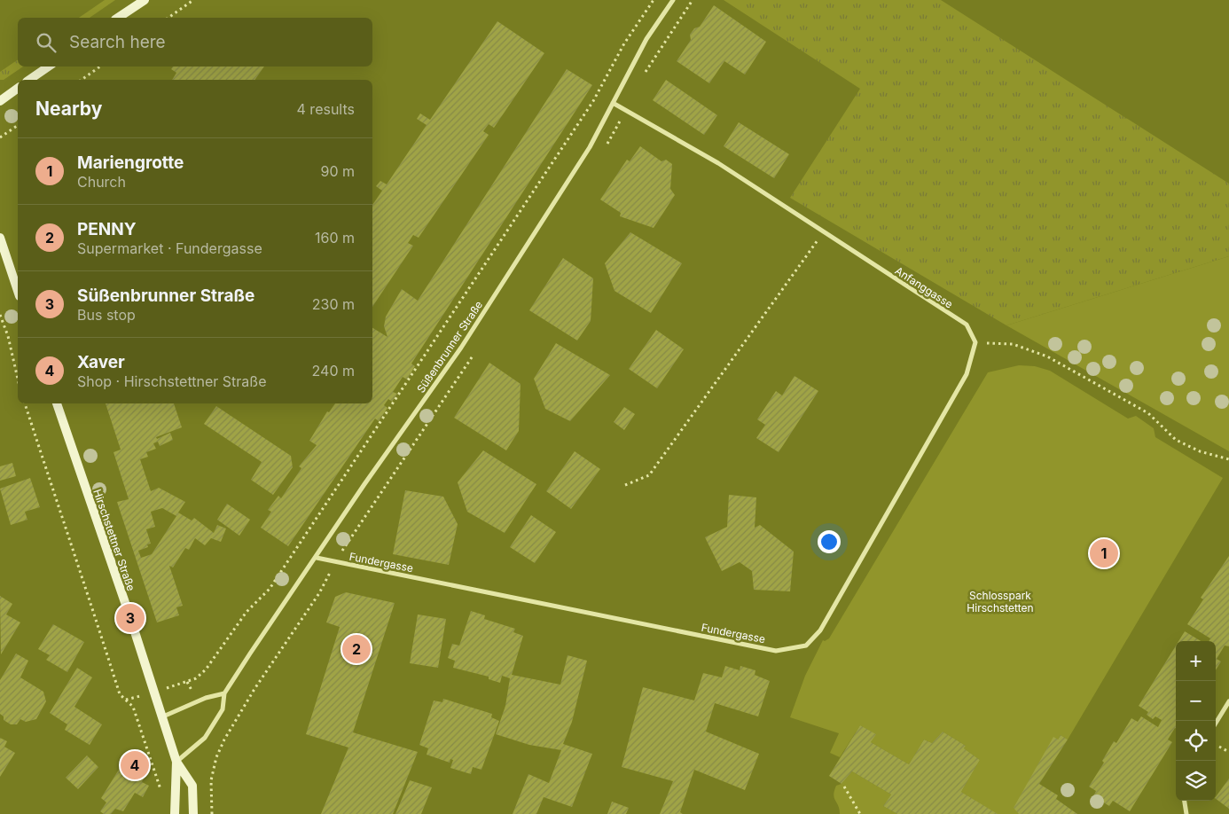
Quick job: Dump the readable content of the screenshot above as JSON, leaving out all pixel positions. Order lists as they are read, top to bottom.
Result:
{
  "streets": {
    "main road": ["Hirschstettner Straße"],
    "street": ["Anfanggasse", "Süßenbrunner Straße", "Fundergasse"]
  },
  "crossings": [
    ["Anfanggasse", "Süßenbrunner Straße"],
    ["Anfanggasse", "Fundergasse"],
    ["Süßenbrunner Straße", "Hirschstettner Straße"],
    ["Süßenbrunner Straße", "Fundergasse"]
  ],
  "parks": ["Schlosspark Hirschstetten"],
  "page": {
    "search": "Search here",
    "heading": ["Nearby", "4 results"],
    "list": [
      {
        "mark": "1",
        "name": "Mariengrotte",
        "note": "Church",
        "value": "90 m"
      },
      {
        "mark": "2",
        "name": "PENNY",
        "note": "Supermarket · Fundergasse",
        "value": "160 m"
      },
      {
        "mark": "3",
        "name": "Süßenbrunner Straße",
        "note": "Bus stop",
        "value": "230 m"
      },
      {
        "mark": "4",
        "name": "Xaver",
        "note": "Shop · Hirschstettner Straße",
        "value": "240 m"
      }
    ],
    "pins": [
      "1",
      "3",
      "2",
      "4"
    ],
    "map_buttons": ["+", "−"]
  }
}
